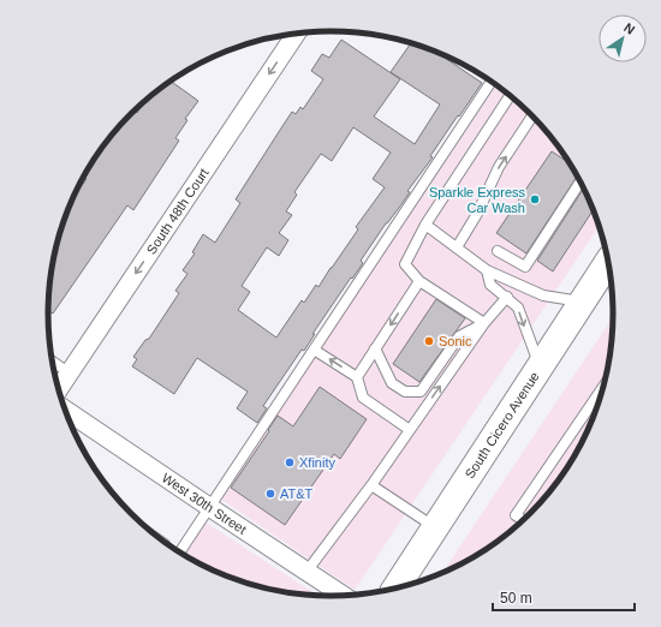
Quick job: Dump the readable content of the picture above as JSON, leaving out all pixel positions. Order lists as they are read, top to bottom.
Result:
{
  "streets": {
    "main road": ["South Cicero Avenue"],
    "street": ["South 48th Court", "West 30th Street"]
  },
  "one_way": ["South 48th Court"],
  "places": [
    "Sparkle Express Car Wash",
    "Sonic",
    "Xfinity",
    "AT&T"
  ],
  "scale_bar": "50 m",
  "north": "top right"
}
